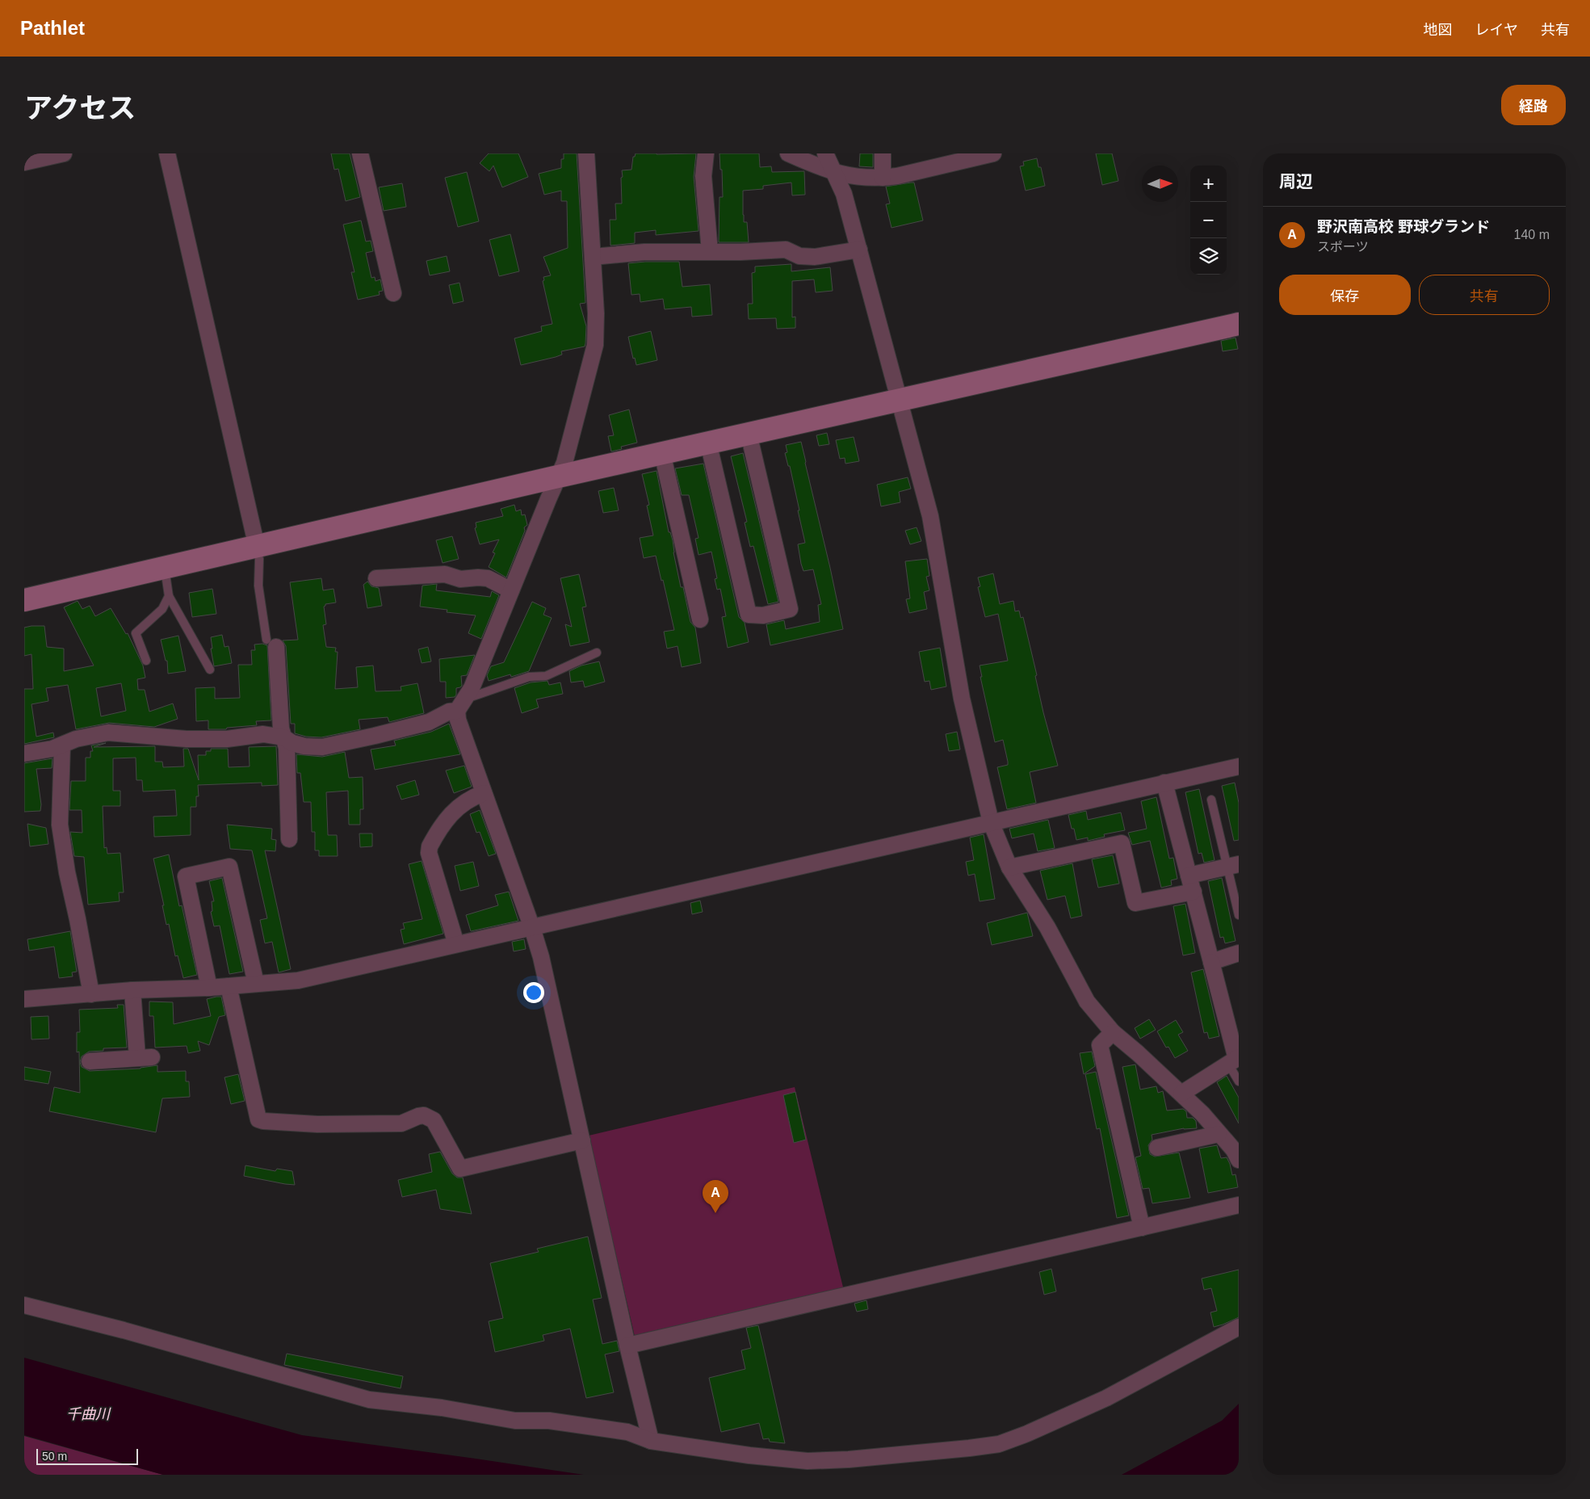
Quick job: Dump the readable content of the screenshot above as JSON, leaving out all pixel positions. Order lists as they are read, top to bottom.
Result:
{
  "water": ["千曲川"],
  "scale_bar": "50 m",
  "north": "right",
  "page": {
    "header": "Pathlet",
    "nav": ["地図", "レイヤ", "共有"],
    "title": "アクセス",
    "buttons": [
      "経路",
      ["保存", "共有"]
    ],
    "heading": "周辺",
    "map_buttons": ["+", "−"],
    "list": [
      {
        "mark": "A",
        "name": "野沢南高校 野球グランド",
        "note": "スポーツ",
        "value": "140 m"
      }
    ],
    "pins": "A",
    "scale": "50 m"
  }
}
